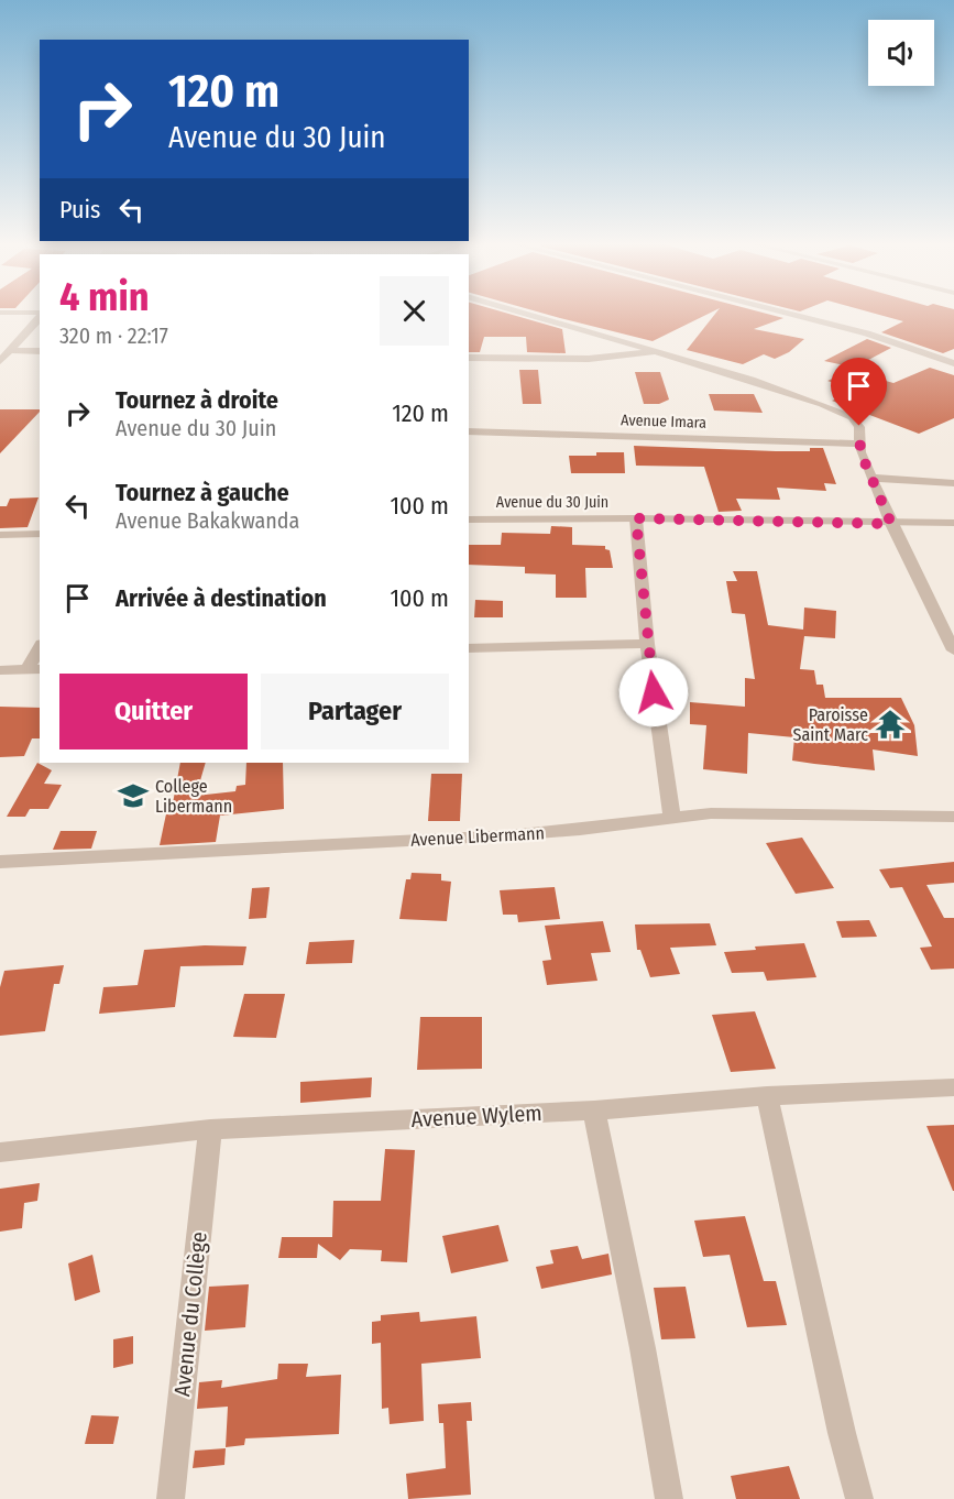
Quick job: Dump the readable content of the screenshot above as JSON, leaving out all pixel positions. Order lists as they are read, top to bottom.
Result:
{
  "streets": {
    "street": [
      "Avenue Imara",
      "Avenue du 30 Juin",
      "Avenue Libermann",
      "Avenue Wylem",
      "Avenue du Collège"
    ]
  },
  "crossings": [
    ["Avenue Wylem", "Avenue du Collège"]
  ],
  "places": {
    "temple": ["Paroisse Saint Marc"],
    "school or university": ["College Libermann"]
  },
  "page": {
    "turn": ["120 m", "Avenue du 30 Juin"],
    "then": "Puis",
    "heading": ["4 min", "320 m · 22:17"],
    "list": [
      {
        "name": "Tournez à droite",
        "note": "Avenue du 30 Juin",
        "value": "120 m"
      },
      {
        "name": "Tournez à gauche",
        "note": "Avenue Bakakwanda",
        "value": "100 m"
      },
      {
        "name": "Arrivée à destination",
        "value": "100 m"
      }
    ],
    "buttons": ["Quitter", "Partager"]
  }
}
